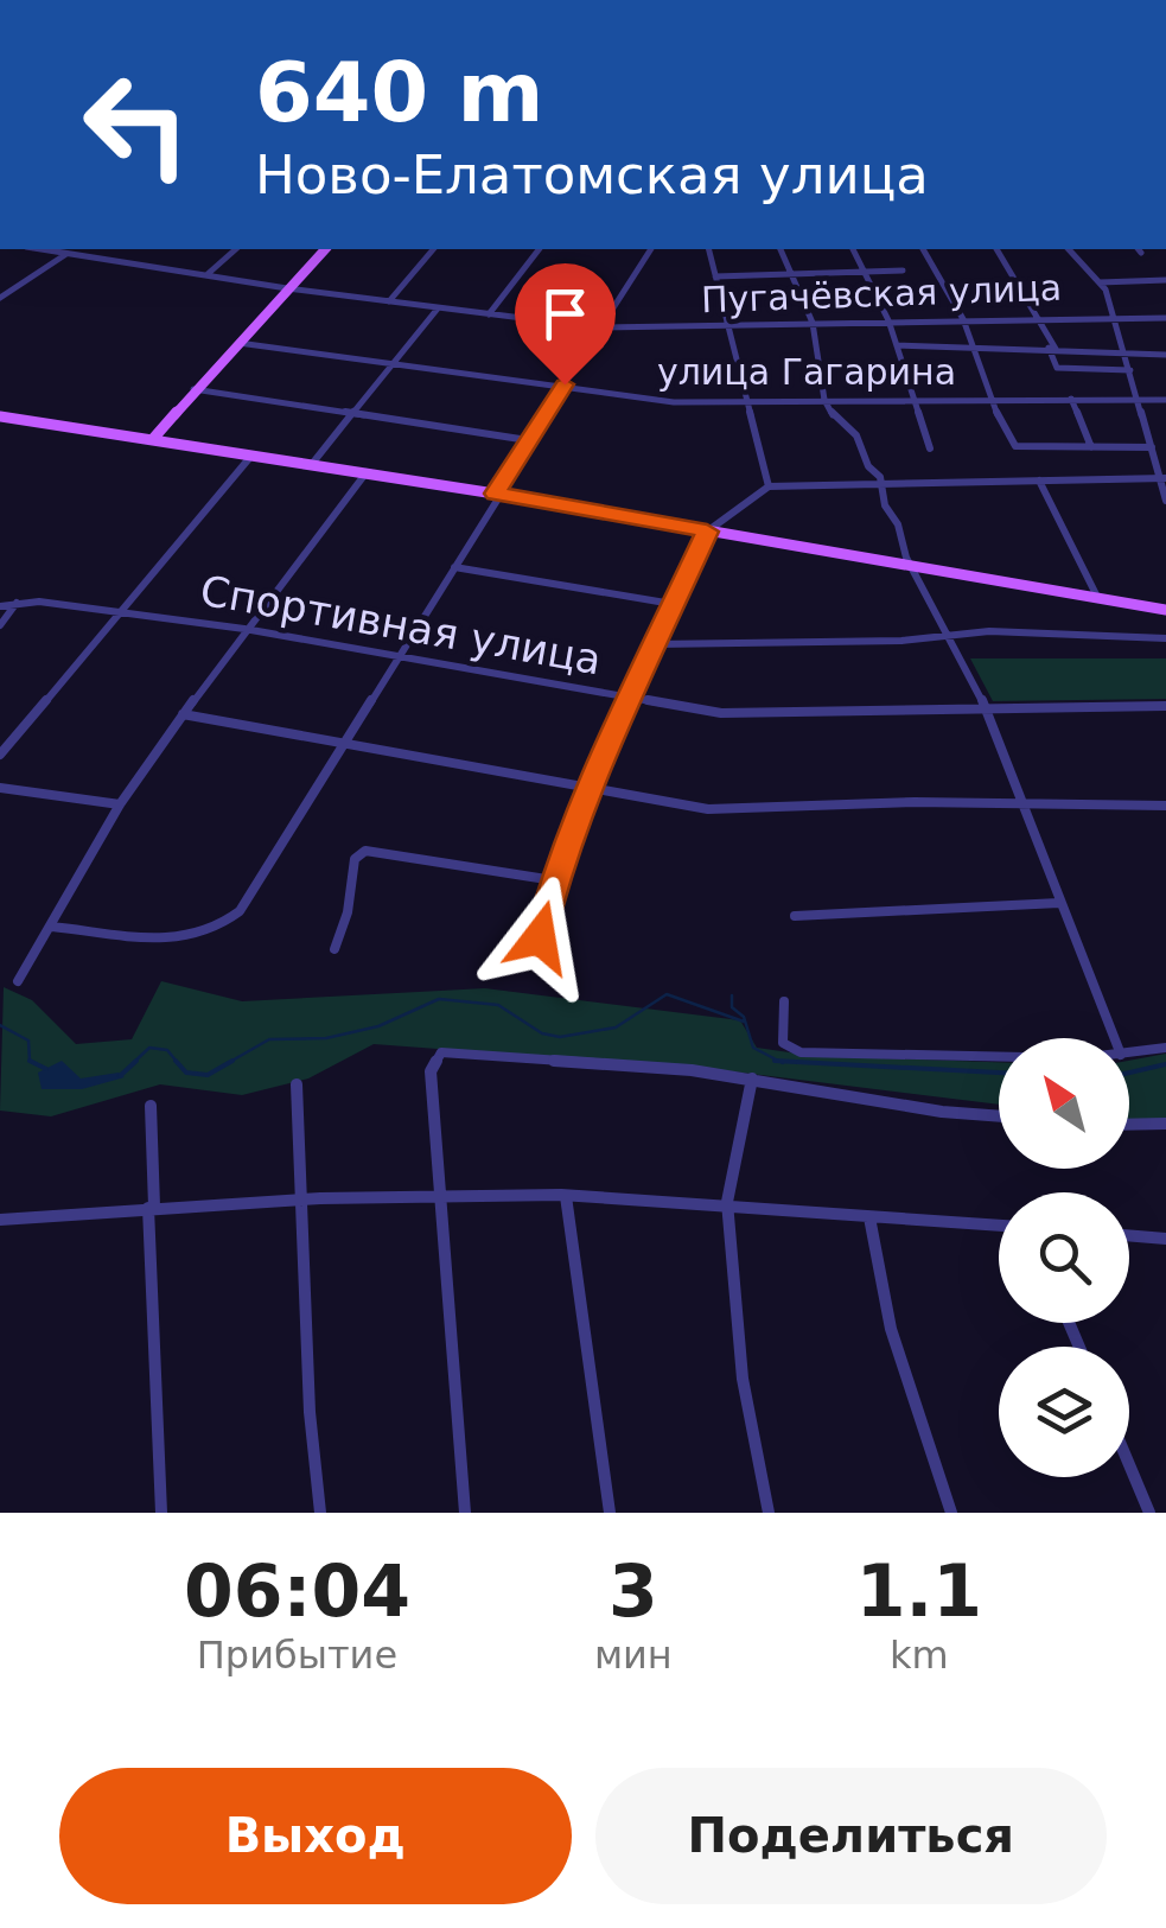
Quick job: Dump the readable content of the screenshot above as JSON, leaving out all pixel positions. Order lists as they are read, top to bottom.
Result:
{
  "streets": {
    "street": ["Пугачёвская улица", "улица Гагарина", "Спортивная улица"]
  },
  "north": "top left",
  "page": {
    "turn": ["640 m", "Ново-Елатомская улица"],
    "eta": [
      "06:04",
      "Прибытие",
      "3",
      "мин",
      "1.1",
      "km"
    ],
    "buttons": ["Выход", "Поделиться"]
  }
}
